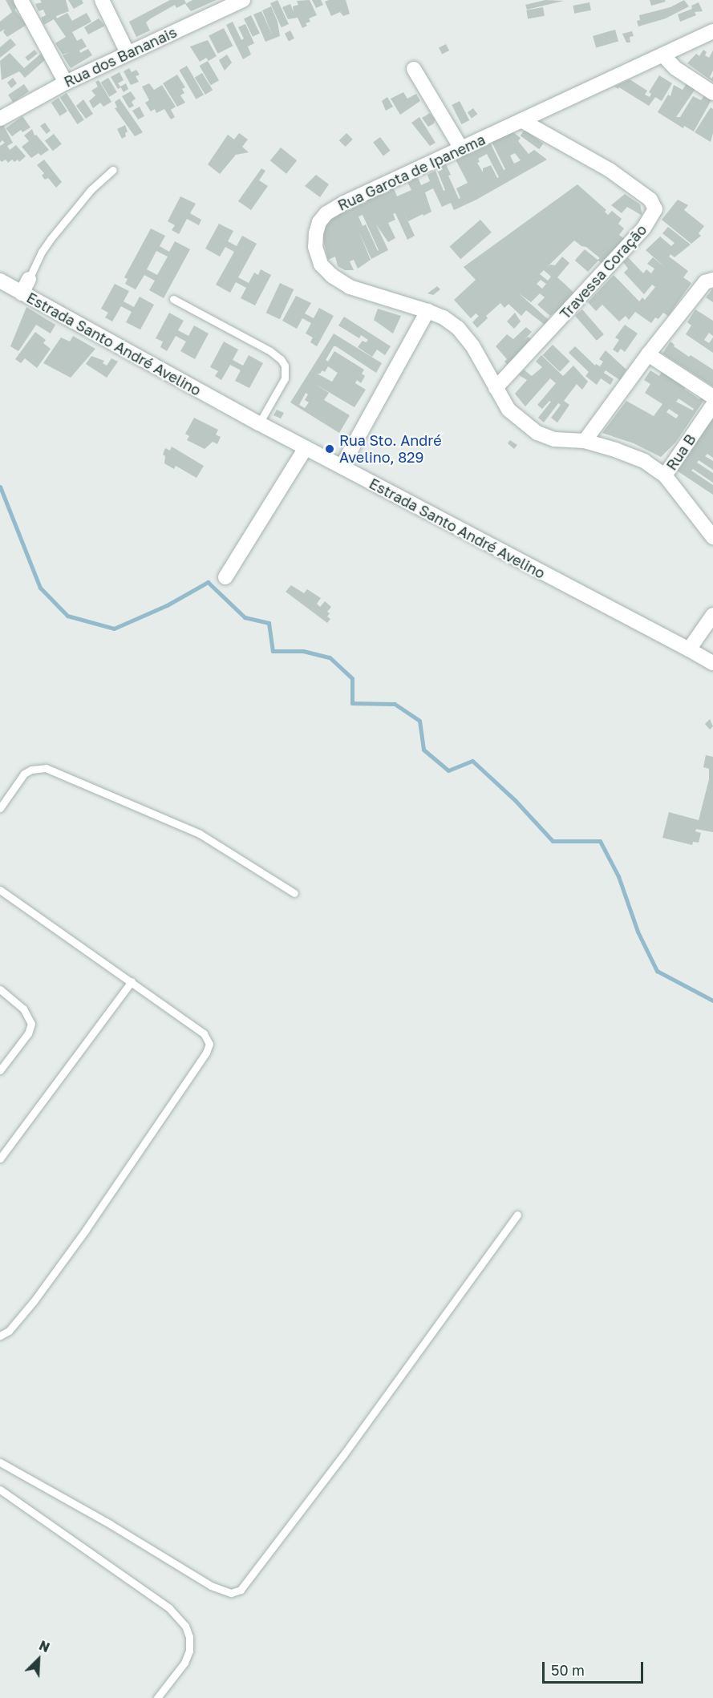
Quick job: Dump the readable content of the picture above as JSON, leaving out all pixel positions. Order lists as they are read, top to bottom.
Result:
{
  "streets": {
    "street": [
      "Rua dos Bananais",
      "Rua Garota de Ipanema",
      "Travessa Coração",
      "Estrada Santo André Avelino",
      "Rua B"
    ]
  },
  "crossings": [
    ["Rua Garota de Ipanema", "Travessa Coração"],
    ["Rua Garota de Ipanema", "Rua B"]
  ],
  "places": ["Rua Sto. André Avelino, 829"],
  "scale_bar": "50 m",
  "north": "top right"
}
